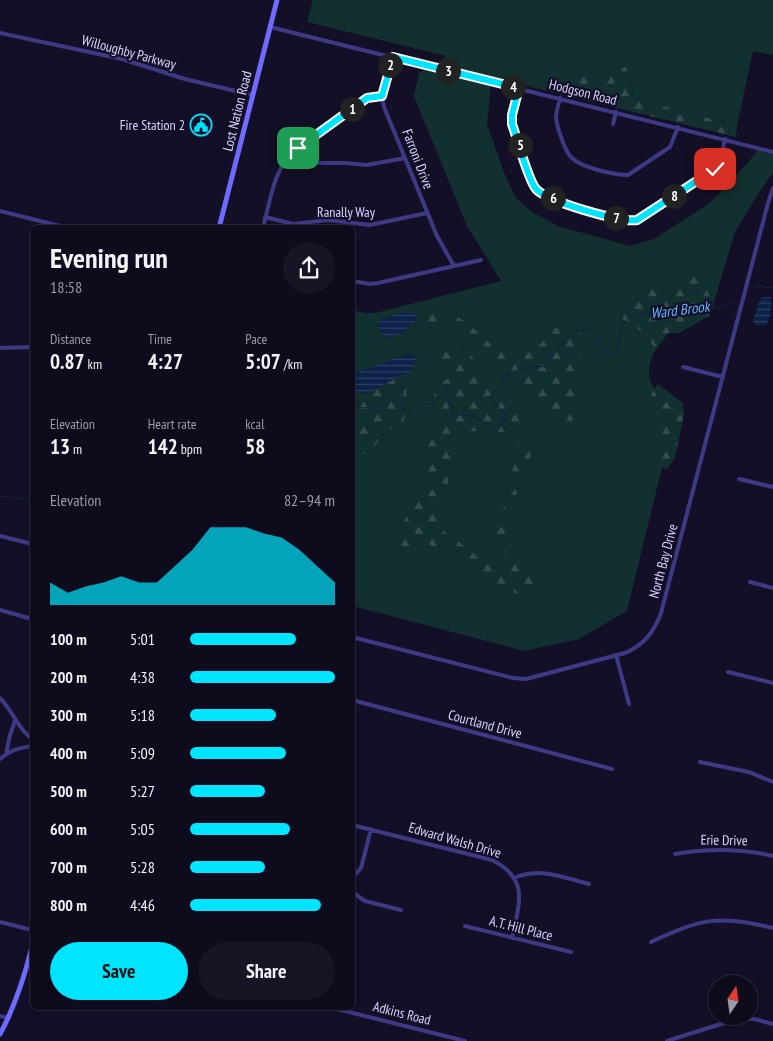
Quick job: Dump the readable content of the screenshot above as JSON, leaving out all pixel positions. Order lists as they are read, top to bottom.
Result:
{
  "streets": {
    "street": [
      "Willoughby Parkway",
      "Hodgson Road",
      "Lost Nation Road",
      "Farroni Drive",
      "Ranally Way",
      "North Bay Drive",
      "Courtland Drive",
      "Edward Walsh Drive",
      "Erie Drive",
      "A.T. Hill Place",
      "Adkins Road"
    ]
  },
  "crossings": [
    ["Willoughby Parkway", "Lost Nation Road"],
    ["Hodgson Road", "Lost Nation Road"],
    ["Farroni Drive", "Ranally Way"]
  ],
  "water": ["Ward Brook"],
  "places": {
    "public building": ["Fire Station 2"]
  },
  "north": "top",
  "page": {
    "pins": [
      "2",
      "3",
      "4",
      "1",
      "5",
      "8",
      "6",
      "7"
    ],
    "heading": ["Evening run", "18:58"],
    "stats": [
      ["Distance", "0.87 km"],
      ["Time", "4:27"],
      ["Pace", "5:07 /km"],
      ["Elevation", "13 m"],
      ["Heart rate", "142 bpm"],
      ["kcal", "58"]
    ],
    "chart": ["Elevation", "82–94 m"],
    "list": [
      {
        "name": "100 m",
        "note": "5:01"
      },
      {
        "name": "200 m",
        "note": "4:38"
      },
      {
        "name": "300 m",
        "note": "5:18"
      },
      {
        "name": "400 m",
        "note": "5:09"
      },
      {
        "name": "500 m",
        "note": "5:27"
      },
      {
        "name": "600 m",
        "note": "5:05"
      },
      {
        "name": "700 m",
        "note": "5:28"
      },
      {
        "name": "800 m",
        "note": "4:46"
      }
    ],
    "buttons": ["Save", "Share"]
  }
}
